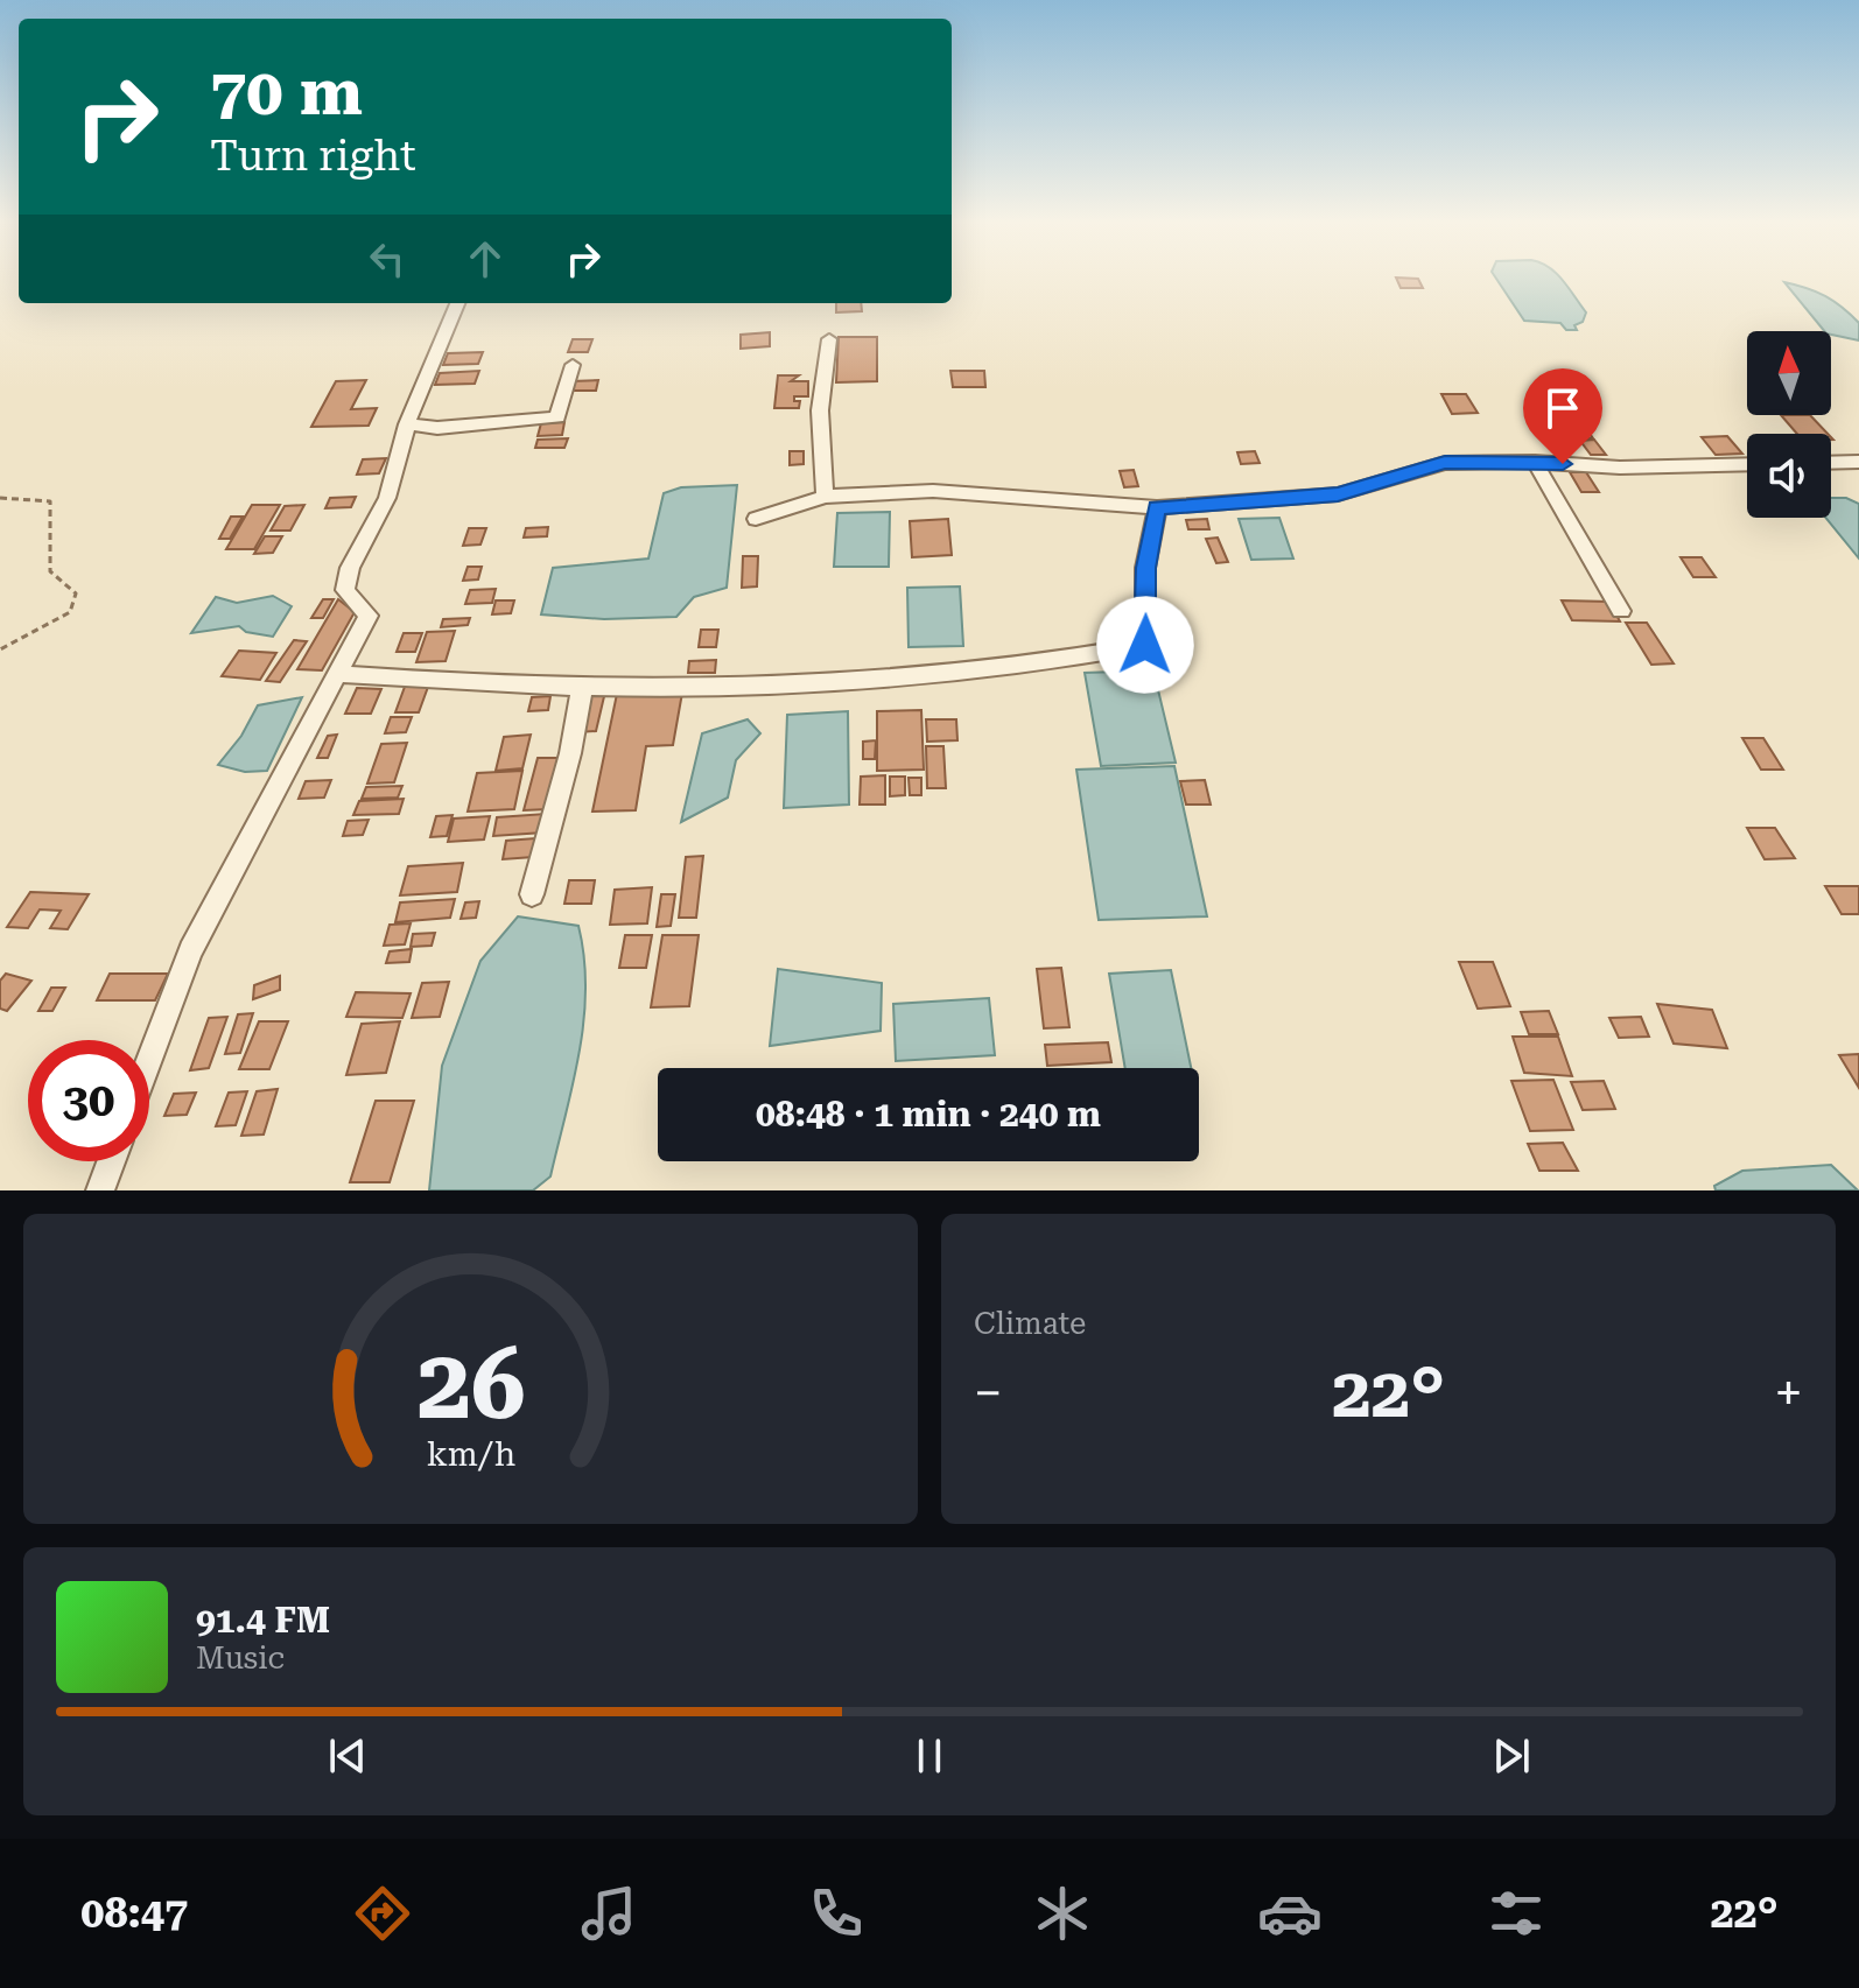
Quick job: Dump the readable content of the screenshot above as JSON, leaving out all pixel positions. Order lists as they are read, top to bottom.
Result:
{
  "north": "top",
  "page": {
    "turn": ["70 m", "Turn right"],
    "limit": "30",
    "trip": "08:48 · 1 min · 240 m",
    "tile": "Climate",
    "heat": ["−", "22°", "+"],
    "song": ["91.4 FM", "Music"],
    "tabs": ["08:47", "22°"],
    "gauge": ["26", "km/h"]
  }
}
